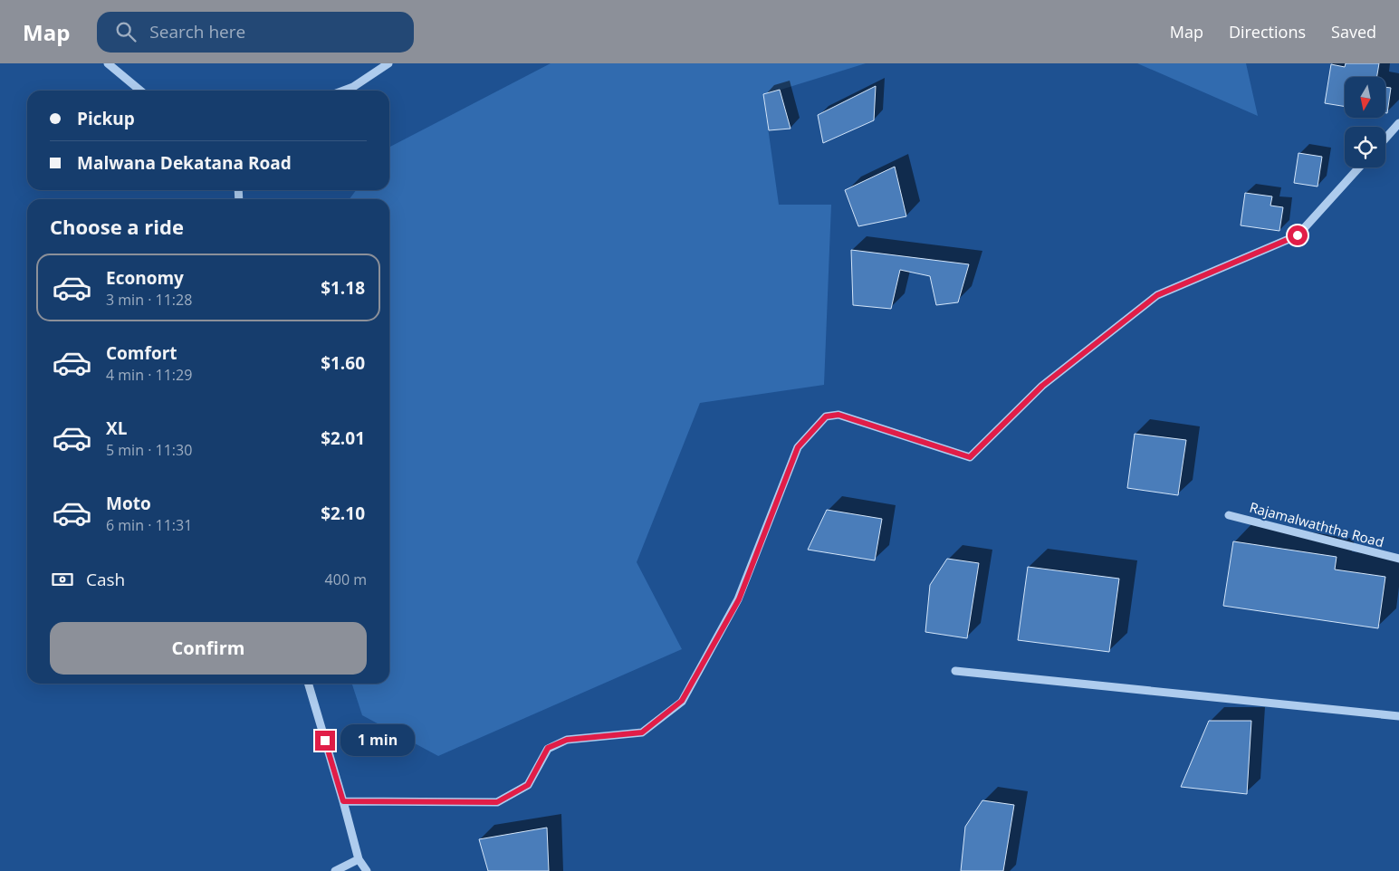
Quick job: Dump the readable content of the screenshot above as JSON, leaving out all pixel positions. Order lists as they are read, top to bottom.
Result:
{
  "streets": {
    "street": ["Rajamalwaththa Road"]
  },
  "north": "bottom",
  "page": {
    "header": "Map",
    "search": "Search here",
    "nav": ["Map", "Directions", "Saved"],
    "banner": ["Pickup", "Malwana Dekatana Road"],
    "heading": "Choose a ride",
    "list": [
      {
        "name": "Economy",
        "note": "3 min · 11:28",
        "value": "$1.18"
      },
      {
        "name": "Comfort",
        "note": "4 min · 11:29",
        "value": "$1.60"
      },
      {
        "name": "XL",
        "note": "5 min · 11:30",
        "value": "$2.01"
      },
      {
        "name": "Moto",
        "note": "6 min · 11:31",
        "value": "$2.10"
      }
    ],
    "pay": ["Cash", "400 m"],
    "buttons": "Confirm",
    "bubble": "1 min"
  }
}
